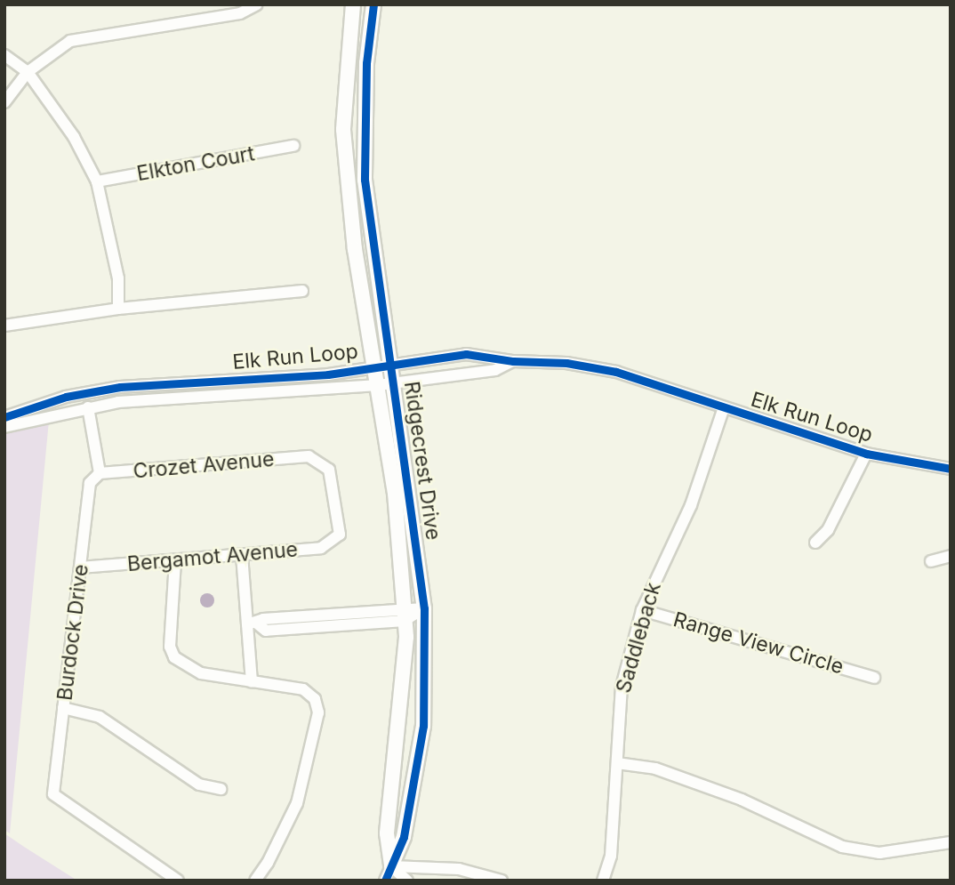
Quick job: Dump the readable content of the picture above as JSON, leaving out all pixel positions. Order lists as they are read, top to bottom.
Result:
{
  "streets": {
    "street": [
      "Elkton Court",
      "Elk Run Loop",
      "Ridgecrest Drive",
      "Crozet Avenue",
      "Bergamot Avenue",
      "Burdock Drive",
      "Saddleback",
      "Range View Circle"
    ]
  },
  "crossings": [
    ["Elk Run Loop", "Ridgecrest Drive"],
    ["Elk Run Loop", "Saddleback"],
    ["Crozet Avenue", "Bergamot Avenue"],
    ["Crozet Avenue", "Burdock Drive"],
    ["Bergamot Avenue", "Burdock Drive"],
    ["Saddleback", "Range View Circle"]
  ]
}
